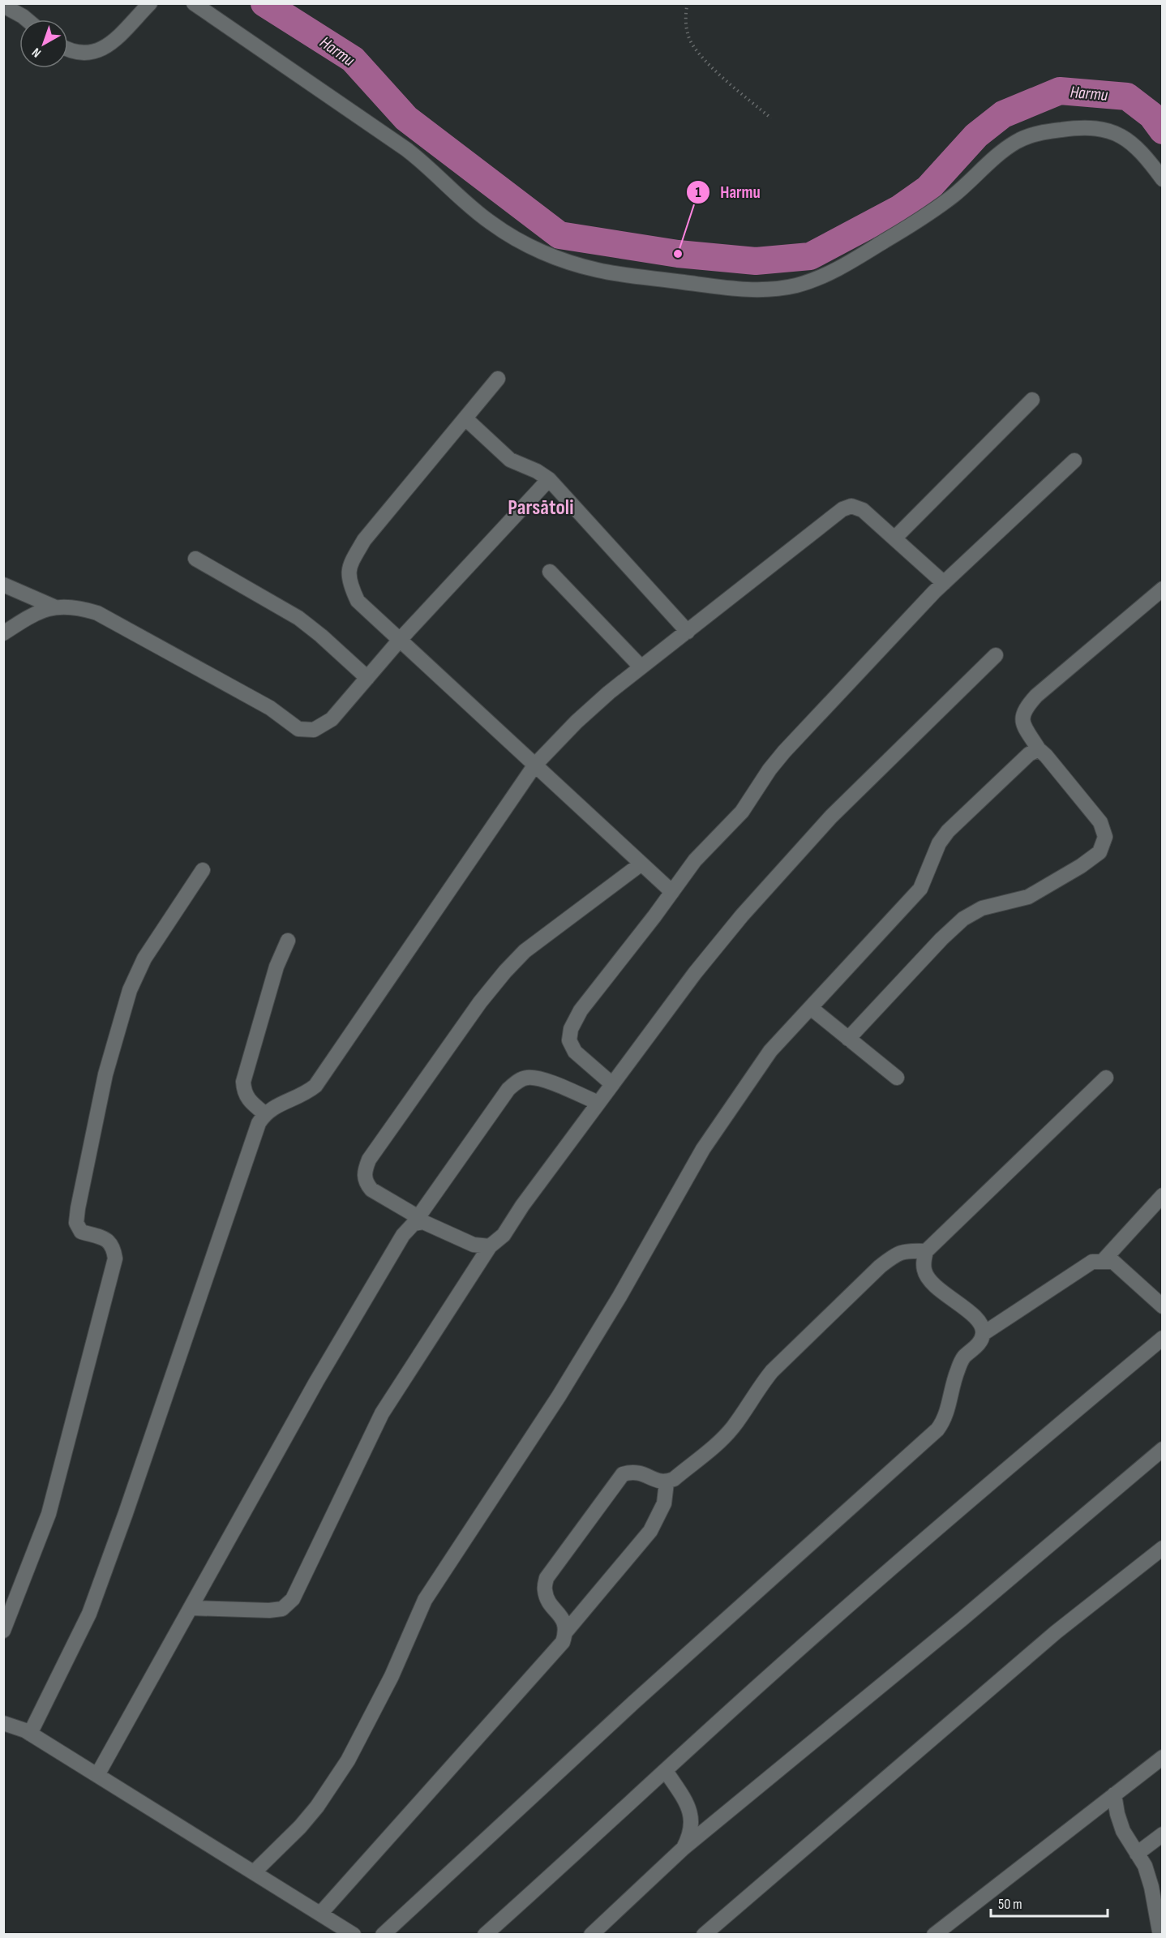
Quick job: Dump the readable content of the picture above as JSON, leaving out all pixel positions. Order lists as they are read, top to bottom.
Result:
{
  "districts": ["Parsātoli"],
  "water": ["Harmu"],
  "places": ["Harmu"],
  "scale_bar": "50 m",
  "north": "bottom left"
}
